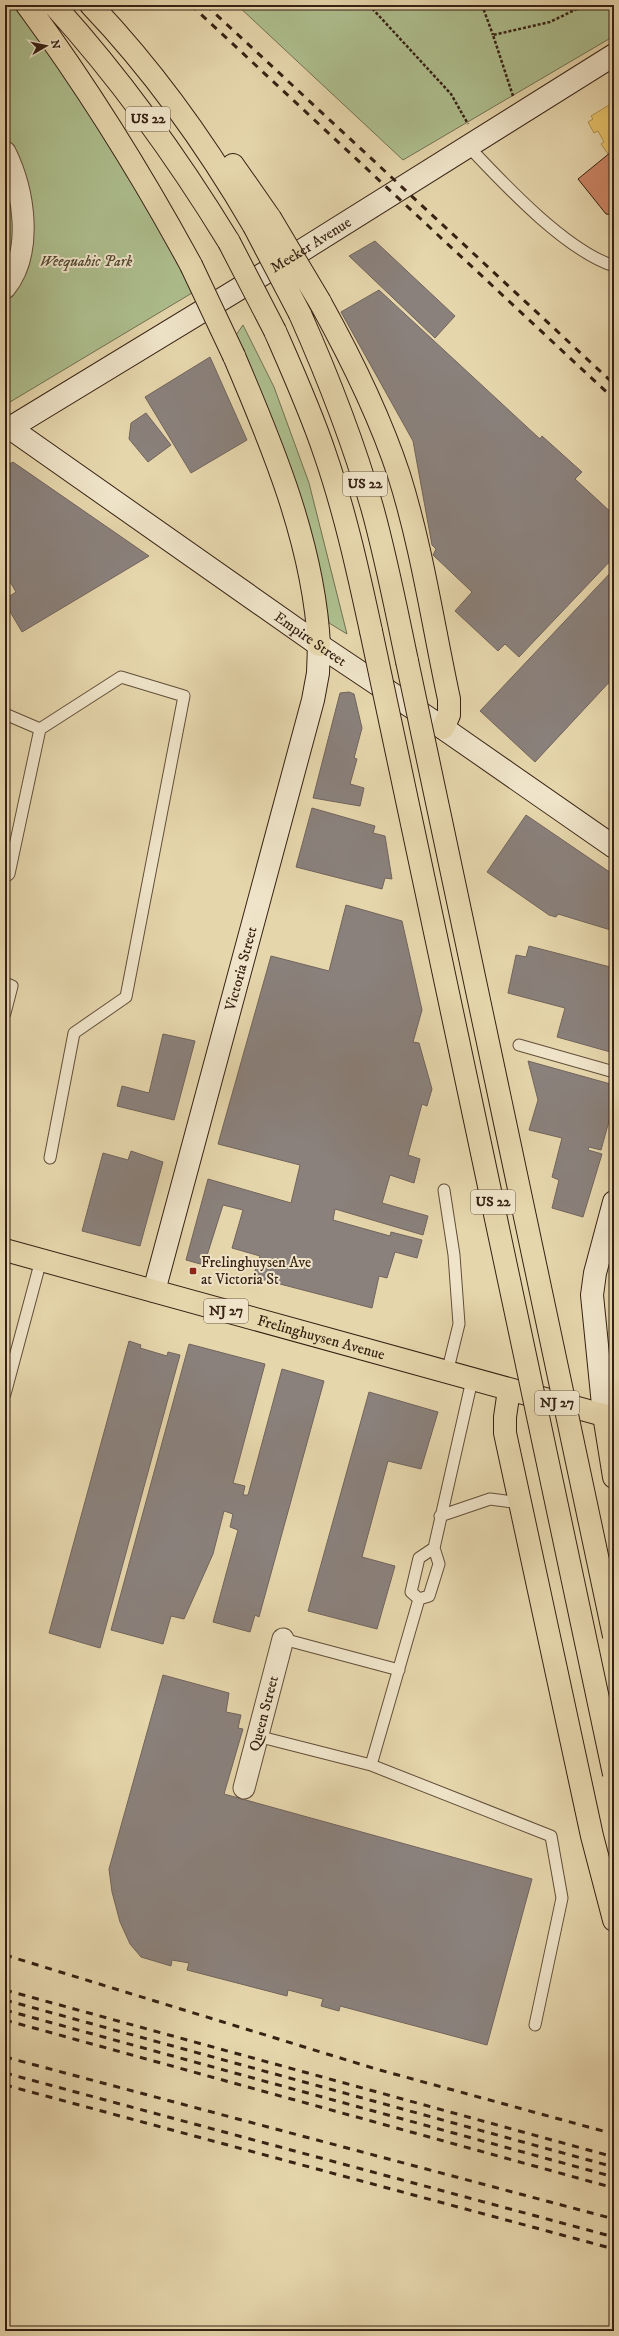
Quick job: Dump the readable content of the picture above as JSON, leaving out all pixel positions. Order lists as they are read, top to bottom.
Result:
{
  "streets": {
    "main road": ["US 22", "NJ 27", "Frelinghuysen Avenue"],
    "street": [
      "Meeker Avenue",
      "Empire Street",
      "Victoria Street",
      "Queen Street"
    ]
  },
  "crossings": [
    ["Meeker Avenue", "Empire Street"],
    ["Empire Street", "Victoria Street"],
    ["Victoria Street", "Frelinghuysen Avenue"]
  ],
  "parks": ["Weequahic Park"],
  "places": {
    "transit": ["Frelinghuysen Ave at Victoria St"]
  },
  "north": "right"
}
